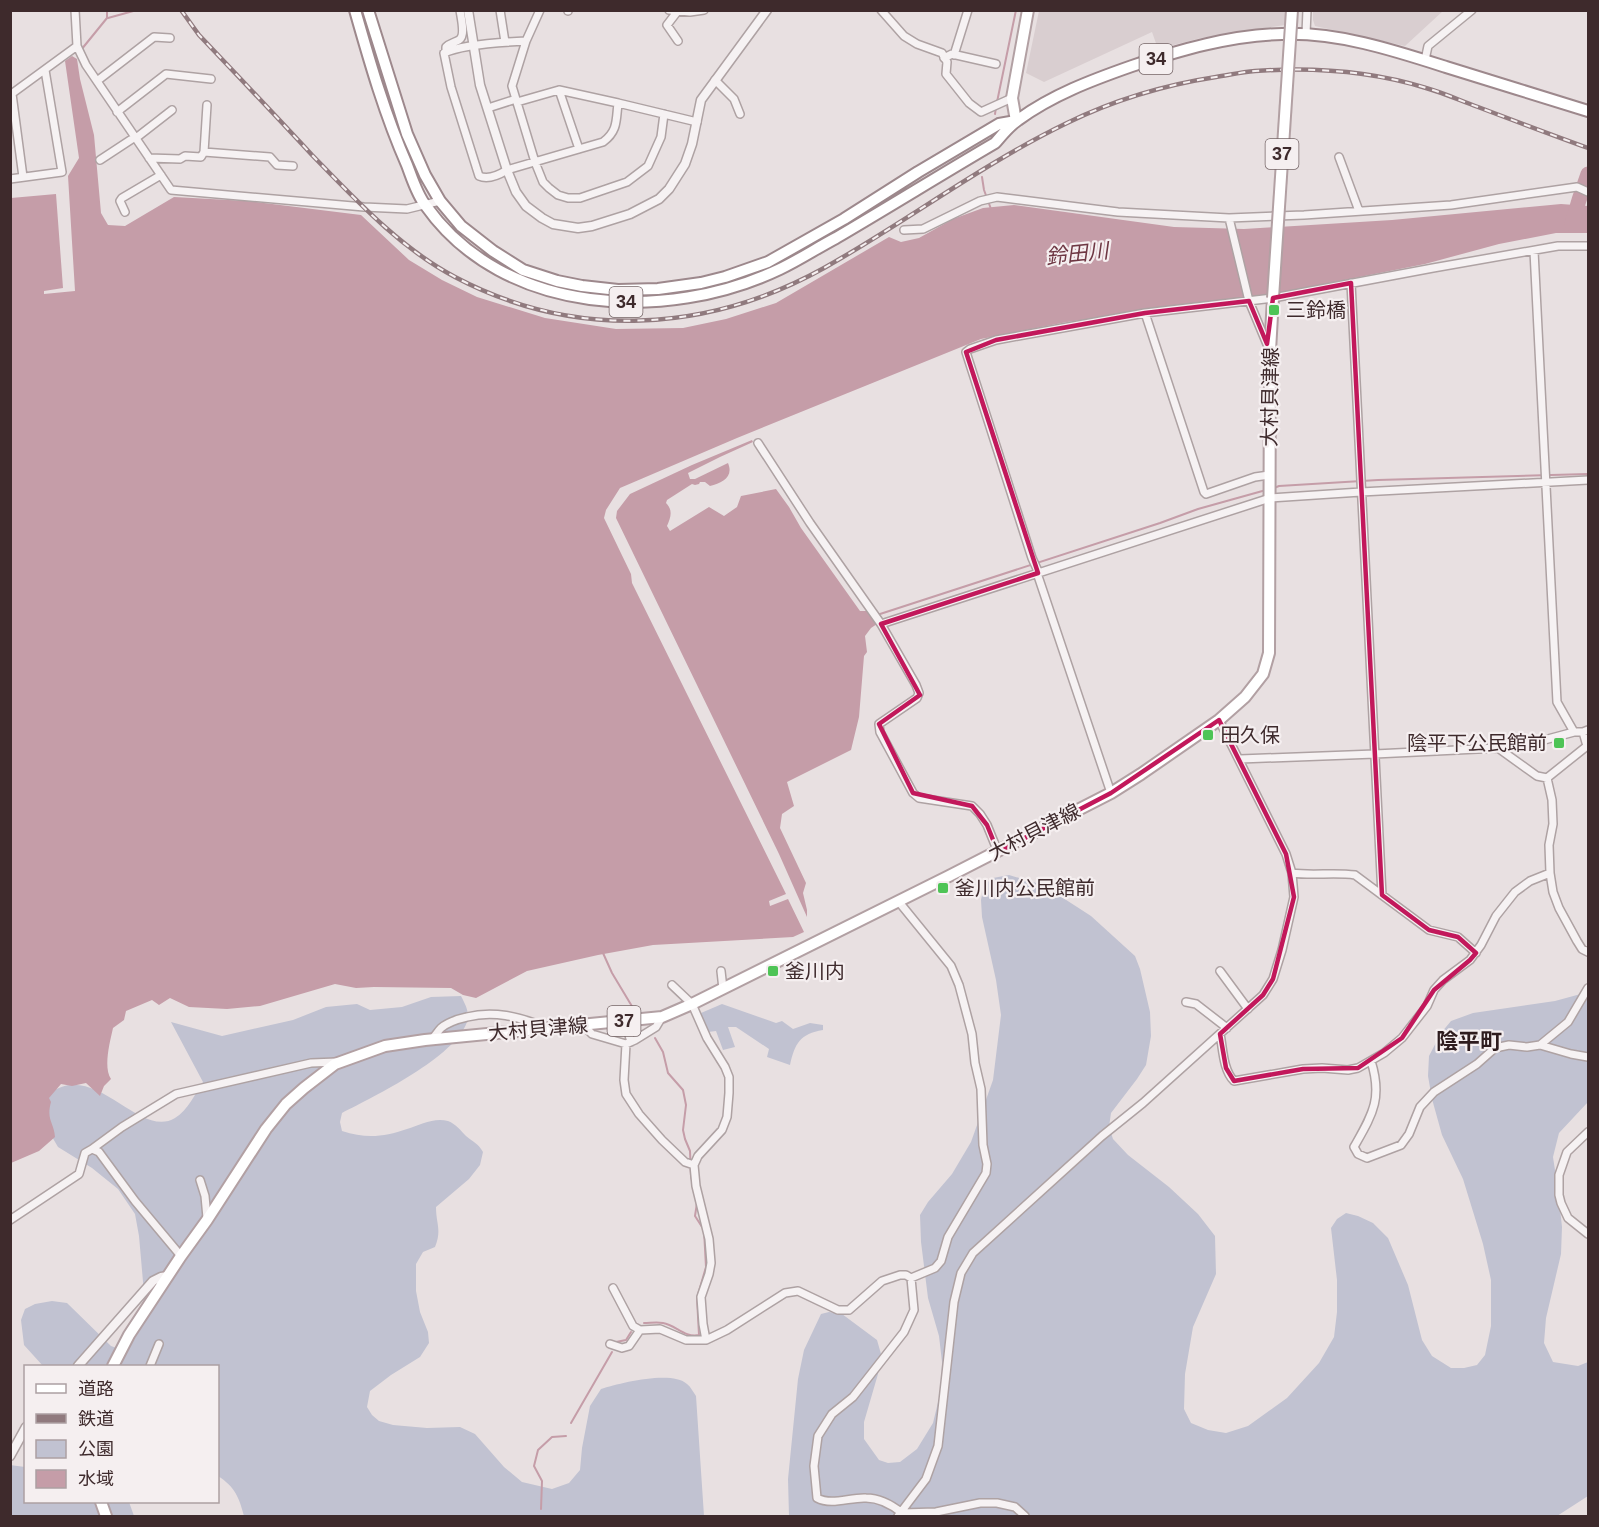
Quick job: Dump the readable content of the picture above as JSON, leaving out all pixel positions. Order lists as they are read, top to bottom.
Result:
{
  "streets": {
    "main road": ["34", "37", "大村貝津線"]
  },
  "districts": ["陰平町"],
  "water": ["鈴田川"],
  "places": {
    "transit": [
      "三鈴橋",
      "田久保",
      "陰平下公民館前",
      "釜川内公民館前",
      "釜川内"
    ]
  },
  "legend": [
    "道路",
    "鉄道",
    "公園",
    "水域"
  ]
}
